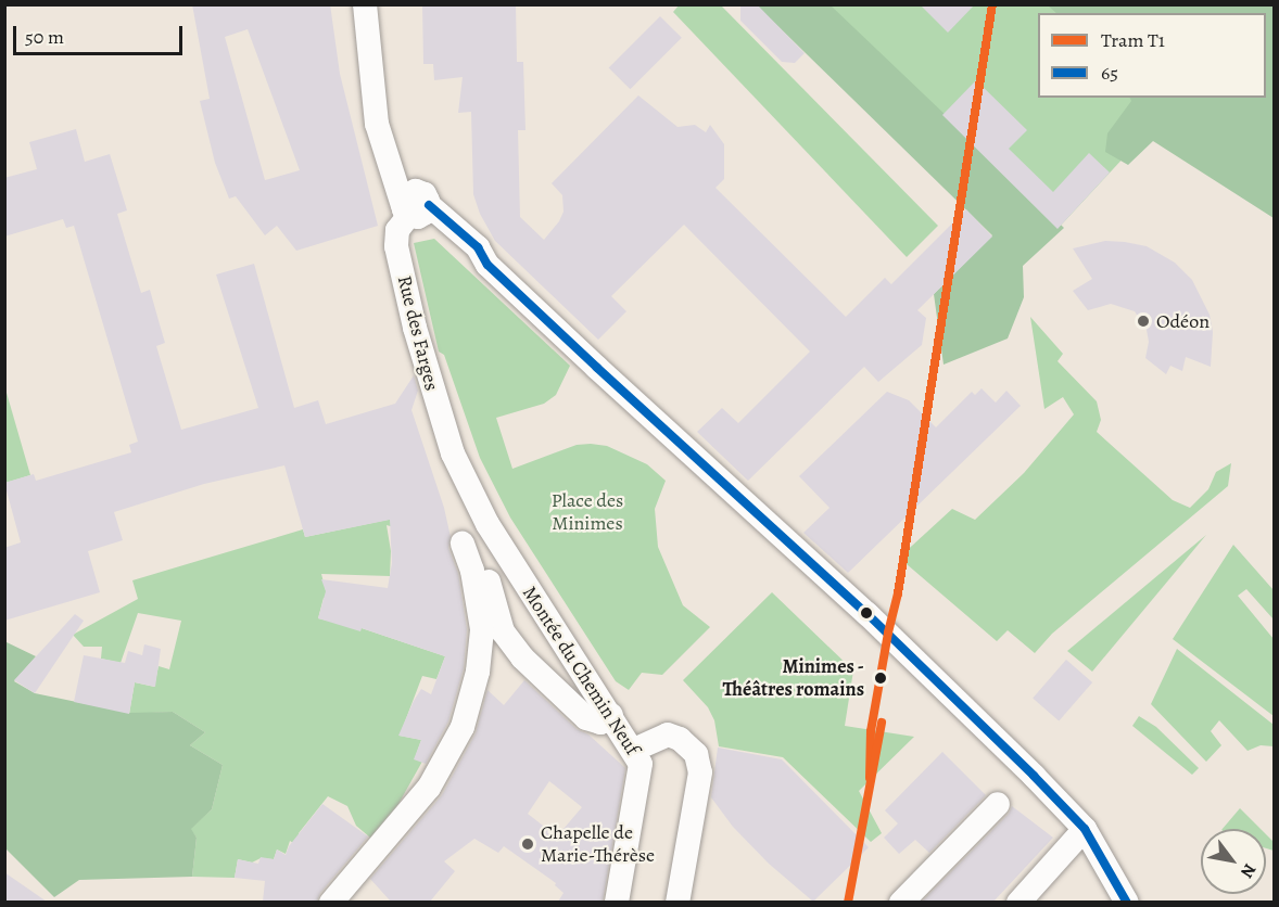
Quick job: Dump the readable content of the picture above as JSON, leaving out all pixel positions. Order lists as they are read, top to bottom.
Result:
{
  "streets": {
    "street": ["Rue des Farges", "Montée du Chemin Neuf"]
  },
  "crossings": [
    ["Rue des Farges", "Montée du Chemin Neuf"]
  ],
  "parks": ["Place des Minimes"],
  "places": ["Odéon", "Minimes - Théâtres romains", "Chapelle de Marie-Thérèse"],
  "lines": ["tram line T1", "transit line 65"],
  "legend": ["Tram T1", "65"],
  "scale_bar": "50 m",
  "north": "bottom right"
}
